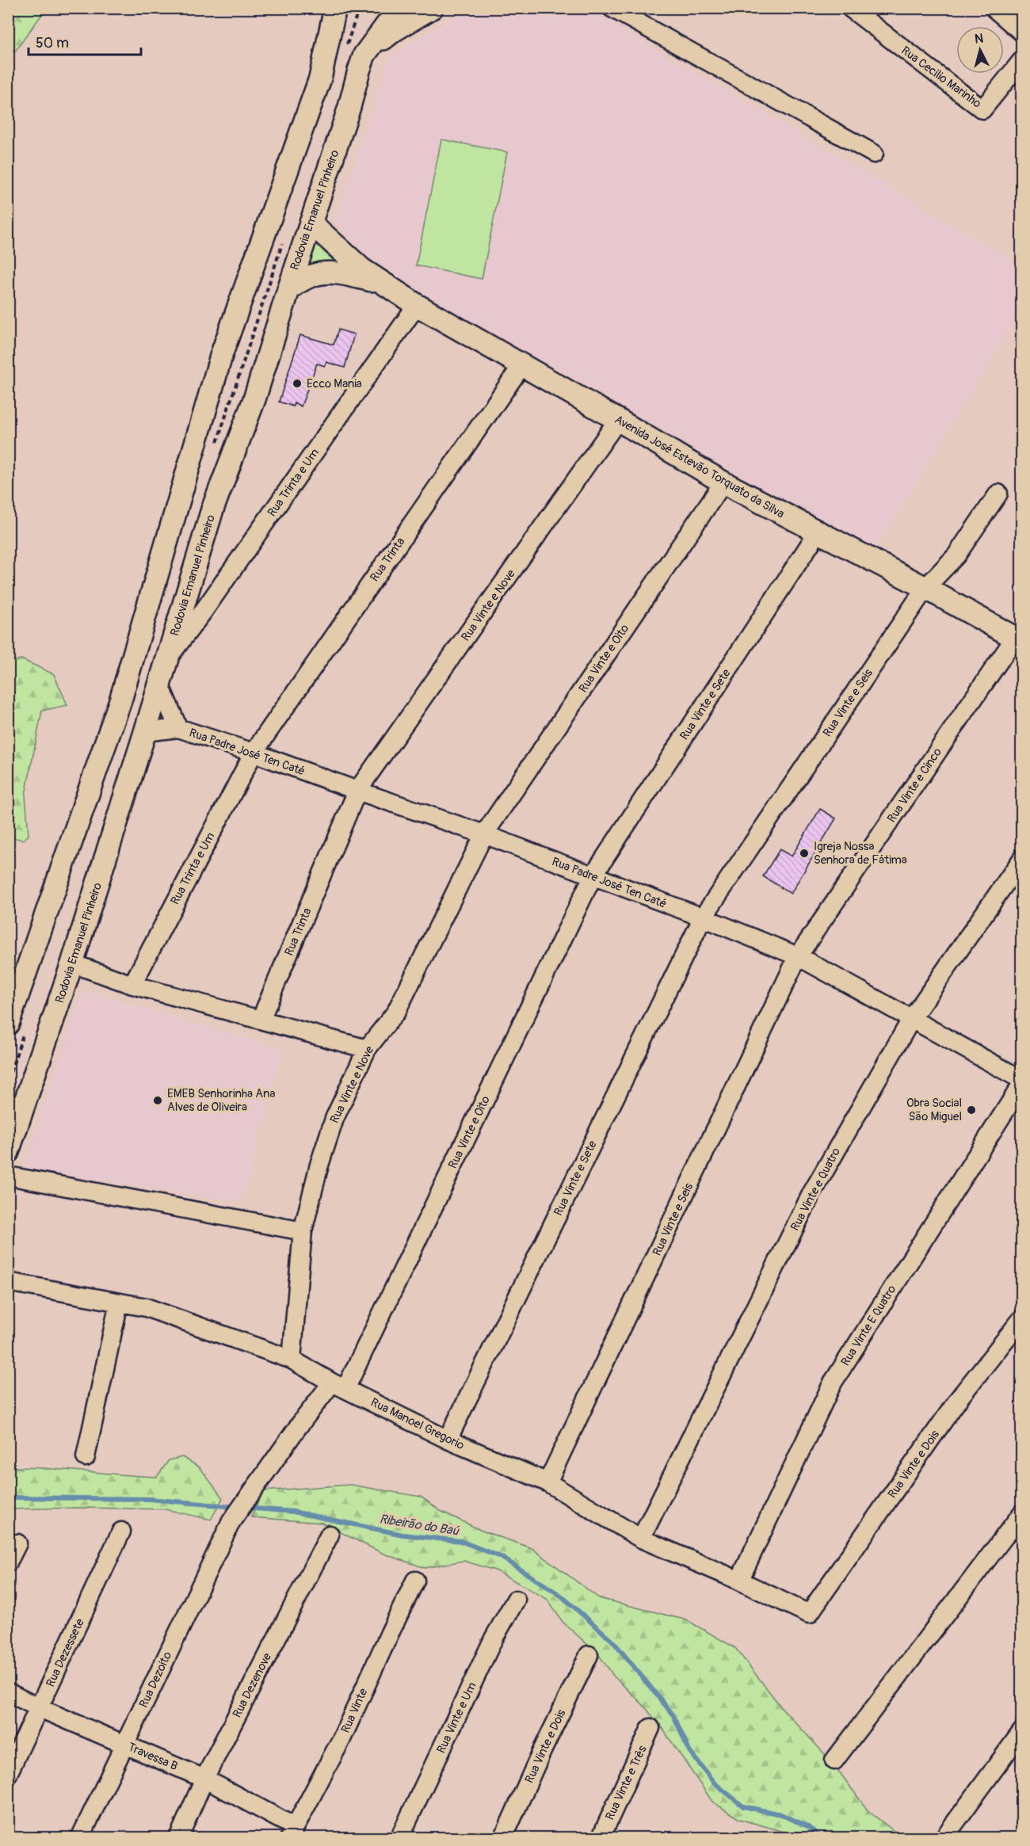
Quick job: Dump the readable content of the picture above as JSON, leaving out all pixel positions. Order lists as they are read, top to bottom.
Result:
{
  "streets": {
    "main road": ["Rodovia Emanuel Pinheiro", "Avenida José Estevão Torquato da Silva"],
    "street": [
      "Rua Cecilio Marinho",
      "Rua Trinta e Um",
      "Rua Trinta",
      "Rua Vinte e Nove",
      "Rua Vinte e Oito",
      "Rua Vinte e Seis",
      "Rua Vinte e Sete",
      "Rua Padre José Ten Caté",
      "Rua Vinte e Cinco",
      "Rua Vinte e Quatro",
      "Rua Vinte E Quatro",
      "Rua Manoel Gregorio",
      "Rua Vinte e Dois",
      "Rua Dezessete",
      "Rua Dezoito",
      "Rua Dezenove",
      "Rua Vinte",
      "Rua Vinte e Um",
      "Travessa B",
      "Rua Vinte e Três"
    ]
  },
  "crossings": [
    ["Rodovia Emanuel Pinheiro", "Avenida José Estevão Torquato da Silva"],
    ["Rodovia Emanuel Pinheiro", "Rua Trinta e Um"],
    ["Avenida José Estevão Torquato da Silva", "Rua Trinta e Um"],
    ["Avenida José Estevão Torquato da Silva", "Rua Trinta"],
    ["Avenida José Estevão Torquato da Silva", "Rua Vinte e Nove"],
    ["Avenida José Estevão Torquato da Silva", "Rua Vinte e Oito"],
    ["Avenida José Estevão Torquato da Silva", "Rua Vinte e Seis"],
    ["Avenida José Estevão Torquato da Silva", "Rua Vinte e Sete"],
    ["Avenida José Estevão Torquato da Silva", "Rua Vinte e Cinco"],
    ["Rua Trinta e Um", "Rua Trinta"],
    ["Rua Trinta e Um", "Rua Padre José Ten Caté"],
    ["Rua Trinta", "Rua Vinte e Nove"],
    ["Rua Trinta", "Rua Padre José Ten Caté"],
    ["Rua Vinte e Nove", "Rua Vinte e Oito"],
    ["Rua Vinte e Nove", "Rua Padre José Ten Caté"],
    ["Rua Vinte e Nove", "Rua Manoel Gregorio"],
    ["Rua Vinte e Oito", "Rua Vinte e Sete"],
    ["Rua Vinte e Oito", "Rua Padre José Ten Caté"],
    ["Rua Vinte e Oito", "Rua Manoel Gregorio"],
    ["Rua Vinte e Oito", "Rua Dezoito"],
    ["Rua Vinte e Seis", "Rua Vinte e Sete"],
    ["Rua Vinte e Seis", "Rua Padre José Ten Caté"],
    ["Rua Vinte e Seis", "Rua Vinte e Cinco"],
    ["Rua Vinte e Seis", "Rua Manoel Gregorio"],
    ["Rua Vinte e Sete", "Rua Padre José Ten Caté"],
    ["Rua Vinte e Sete", "Rua Manoel Gregorio"],
    ["Rua Padre José Ten Caté", "Rua Vinte e Cinco"],
    ["Rua Padre José Ten Caté", "Rua Vinte e Quatro"],
    ["Rua Vinte e Quatro", "Rua Manoel Gregorio"],
    ["Rua Vinte E Quatro", "Rua Manoel Gregorio"],
    ["Rua Manoel Gregorio", "Rua Vinte e Dois"],
    ["Rua Manoel Gregorio", "Rua Dezoito"],
    ["Rua Dezessete", "Travessa B"],
    ["Rua Dezoito", "Travessa B"],
    ["Rua Dezenove", "Travessa B"],
    ["Rua Vinte", "Travessa B"]
  ],
  "water": ["Ribeirão do Baú"],
  "places": [
    "Ecco Mania",
    "Igreja Nossa Senhora de Fátima",
    "EMEB Senhorinha Ana Alves de Oliveira",
    "Obra Social São Miguel"
  ],
  "scale_bar": "50 m",
  "north": "top"
}
